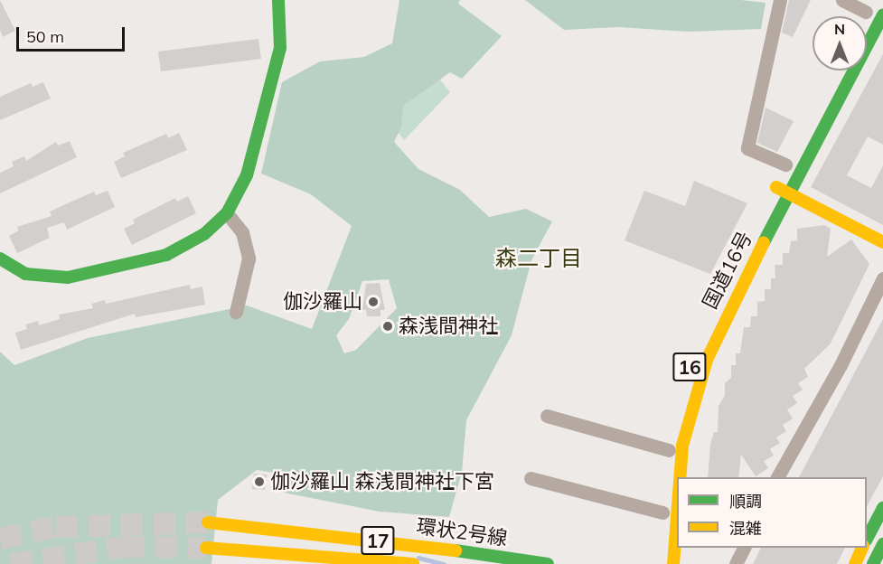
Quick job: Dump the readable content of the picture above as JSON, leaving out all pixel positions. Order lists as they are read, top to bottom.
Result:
{
  "streets": {
    "main road": [
      "国道16号",
      "16",
      "環状2号線",
      "17"
    ]
  },
  "districts": ["森二丁目"],
  "places": ["伽沙羅山", "森浅間神社", "伽沙羅山 森浅間神社下宮"],
  "legend": ["順調", "混雑"],
  "scale_bar": "50 m",
  "north": "top"
}
